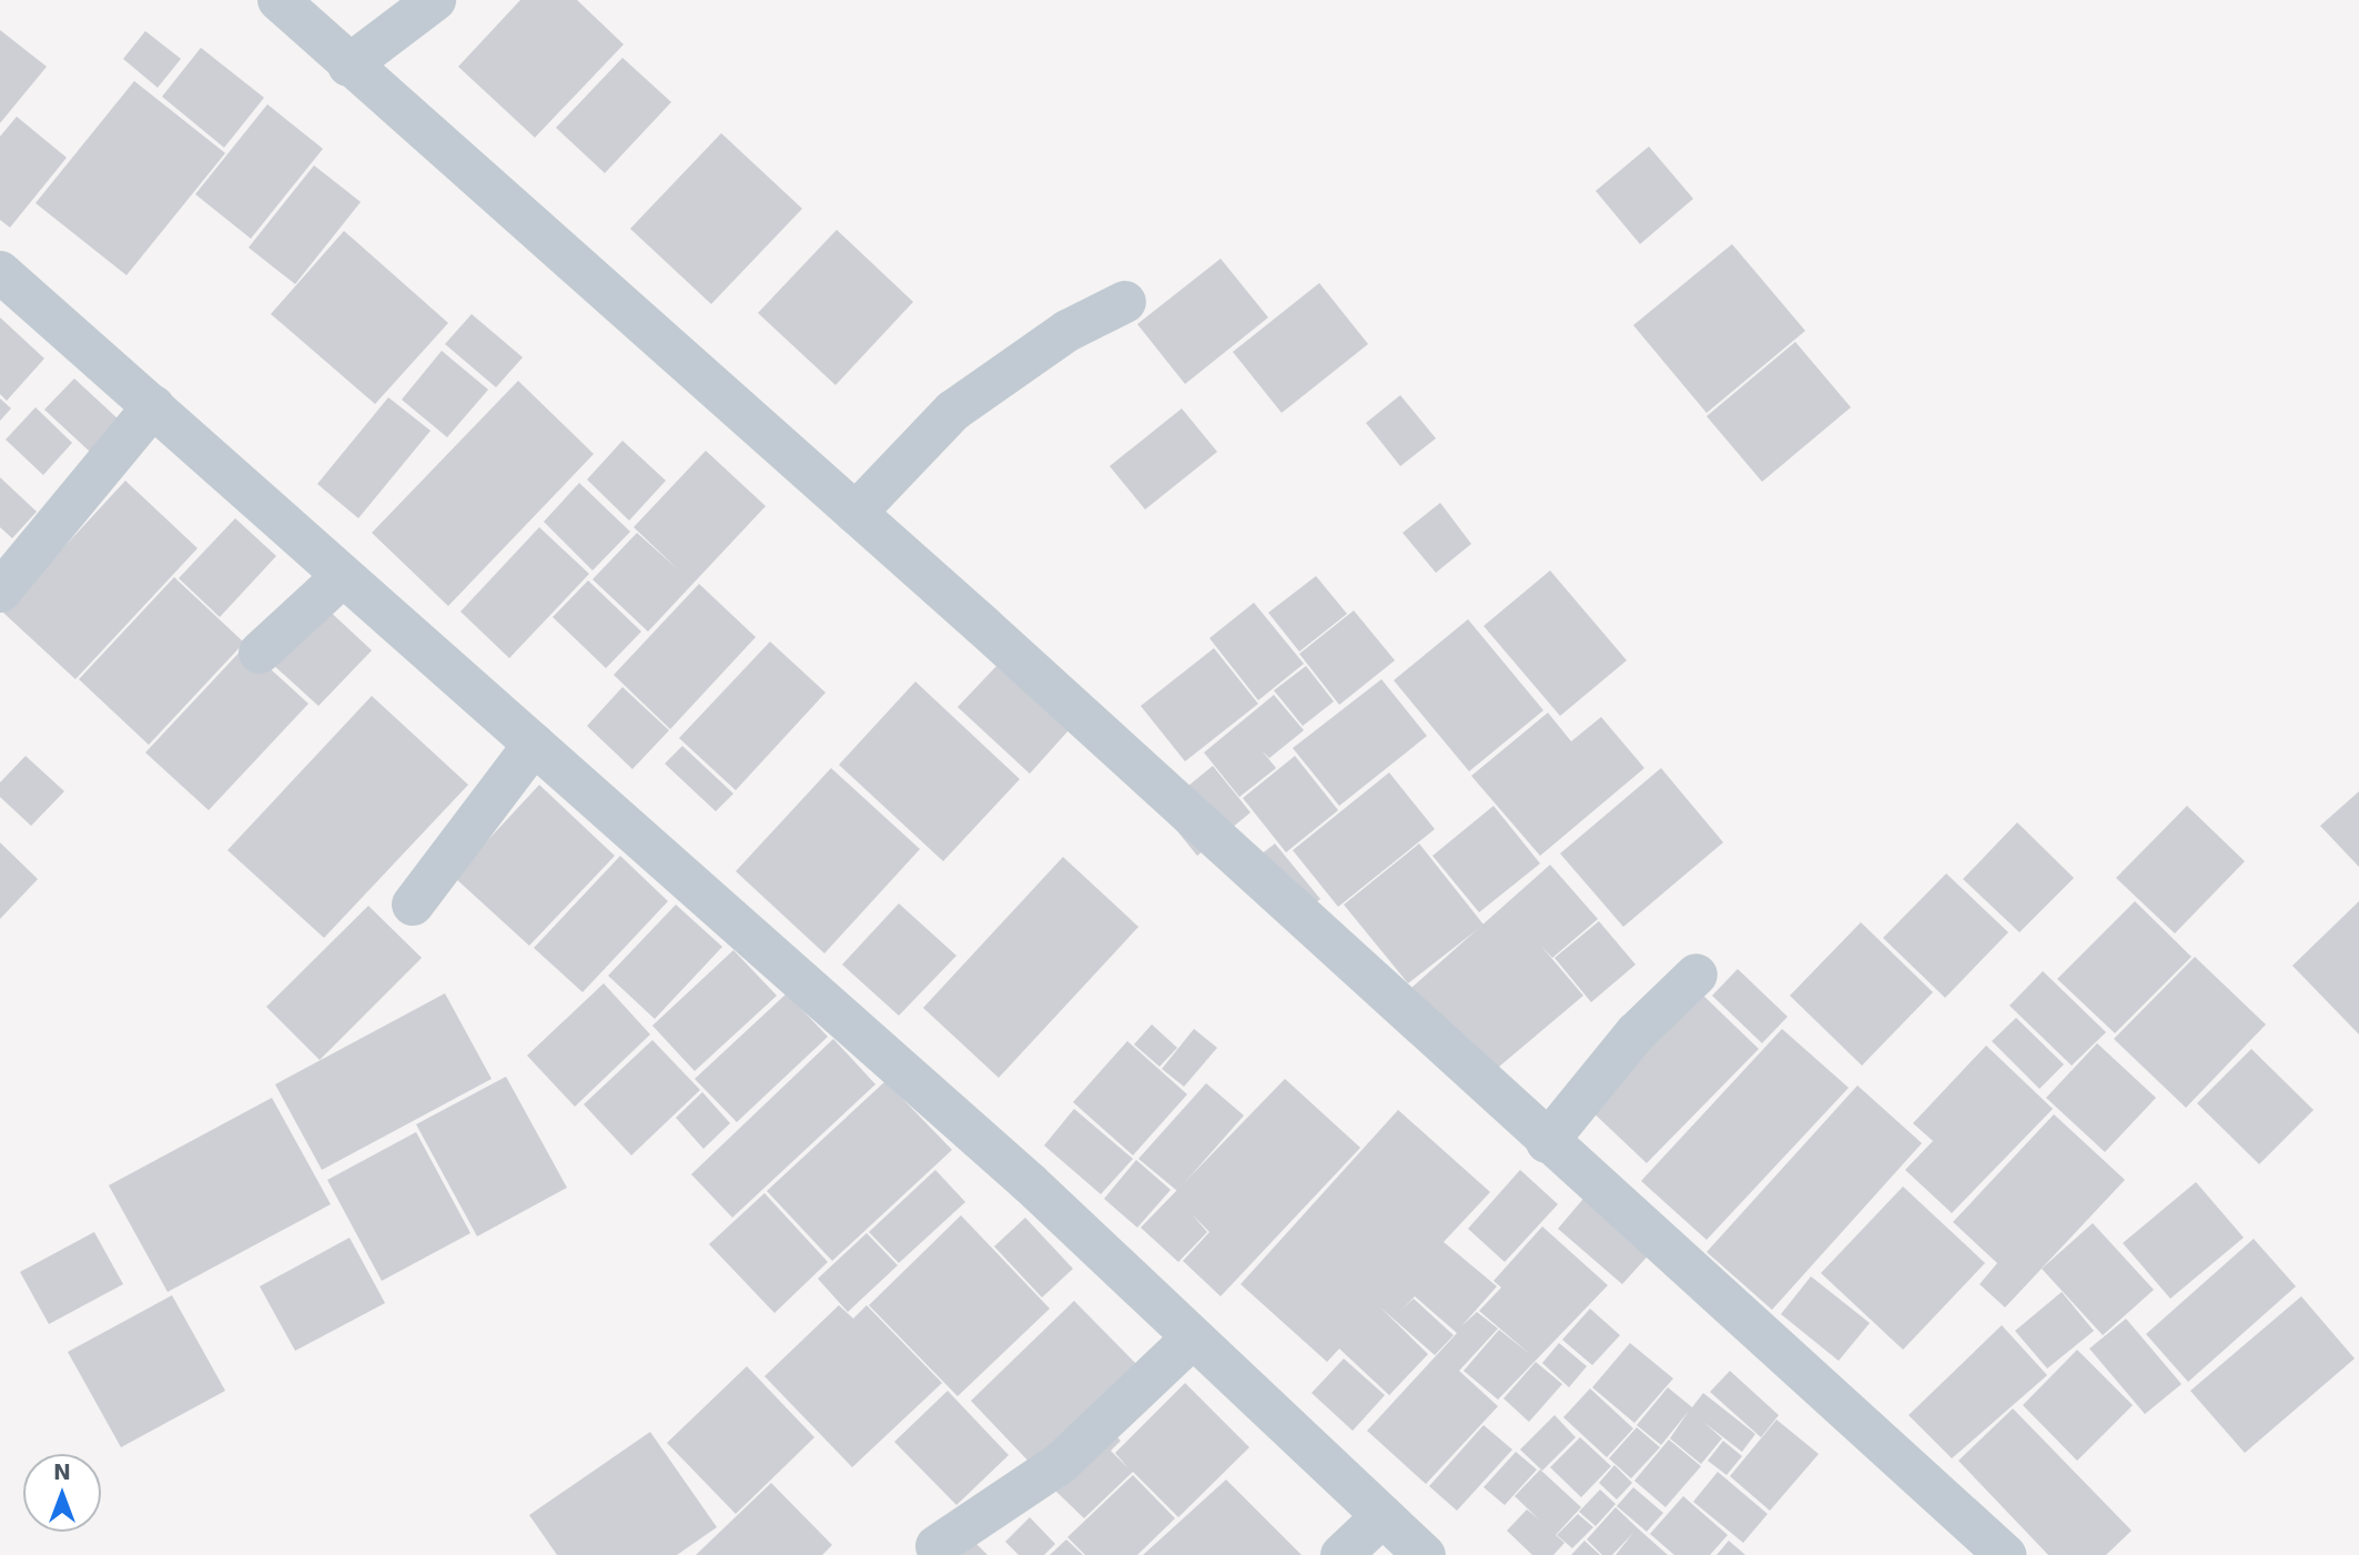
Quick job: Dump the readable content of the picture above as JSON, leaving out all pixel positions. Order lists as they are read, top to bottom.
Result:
{
  "north": "top"
}
